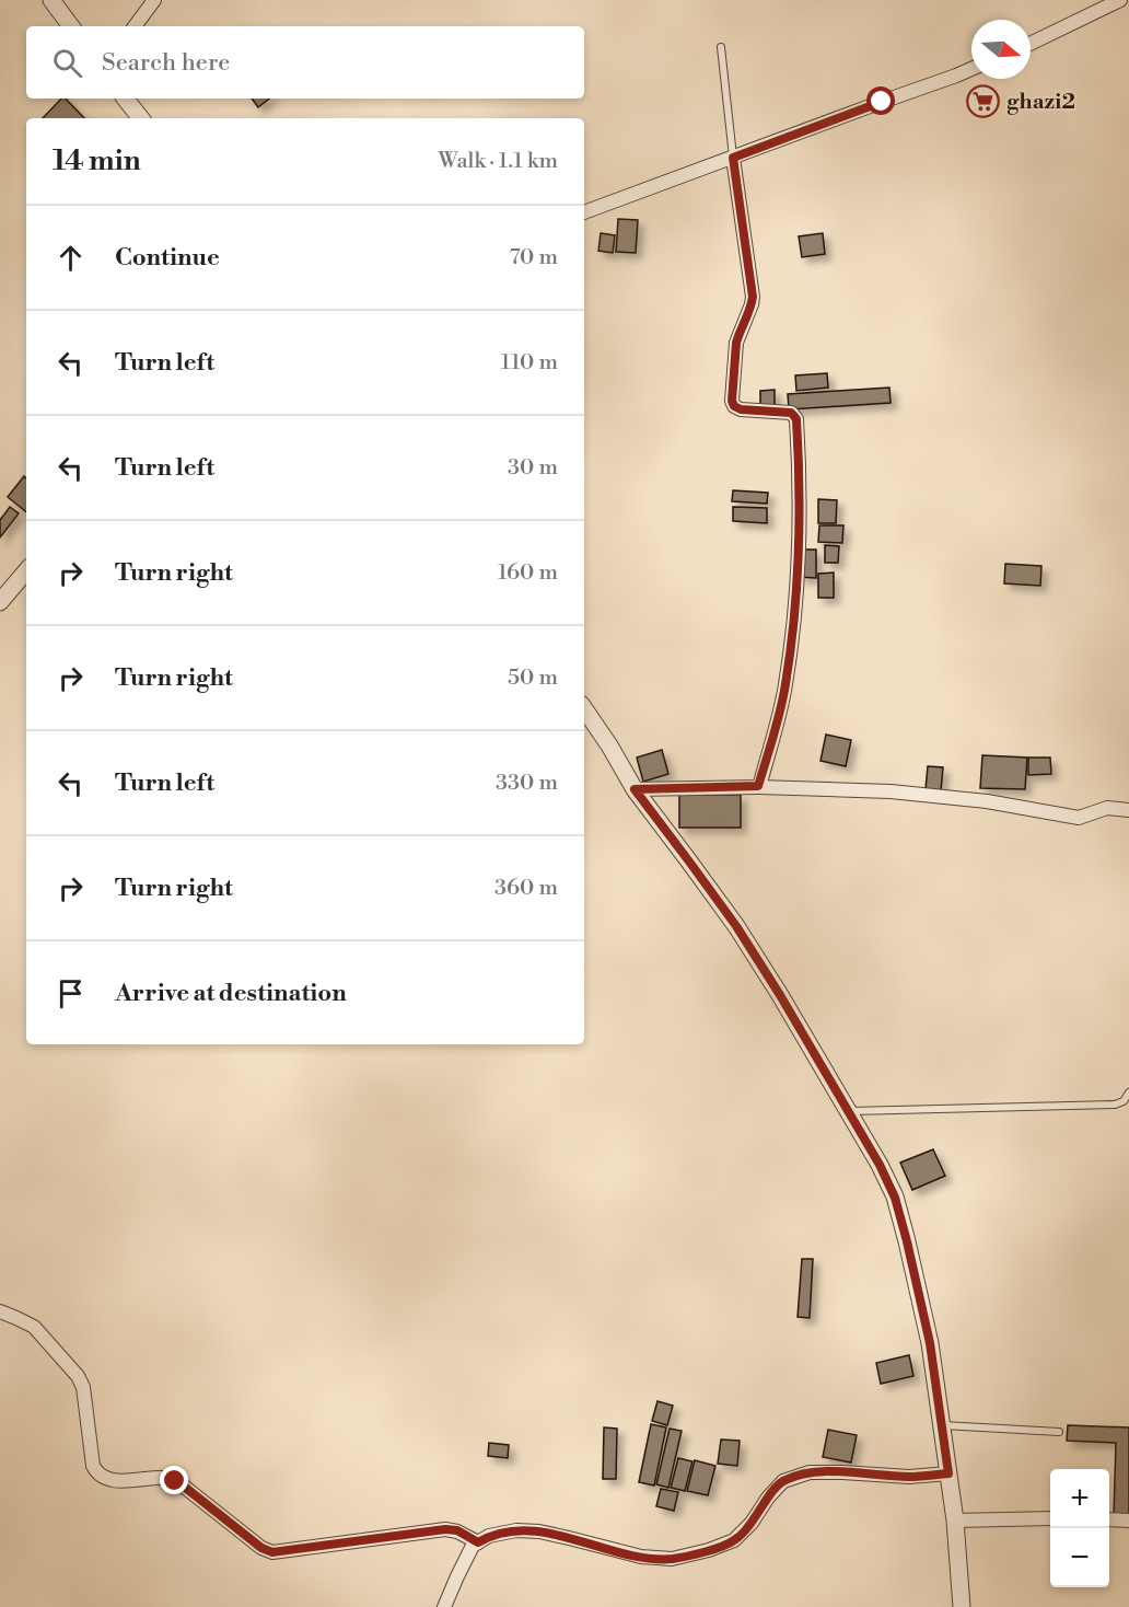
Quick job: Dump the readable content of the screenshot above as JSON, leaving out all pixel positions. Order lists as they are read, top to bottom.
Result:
{
  "places": {
    "supermarket": ["ghazi2"]
  },
  "north": "right",
  "page": {
    "search": "Search here",
    "heading": ["14 min", "Walk · 1.1 km"],
    "list": [
      ["Continue", "70 m"],
      ["Turn left", "110 m"],
      ["Turn left", "30 m"],
      ["Turn right", "160 m"],
      ["Turn right", "50 m"],
      ["Turn left", "330 m"],
      ["Turn right", "360 m"],
      "Arrive at destination"
    ],
    "map_buttons": ["+", "−"]
  }
}
